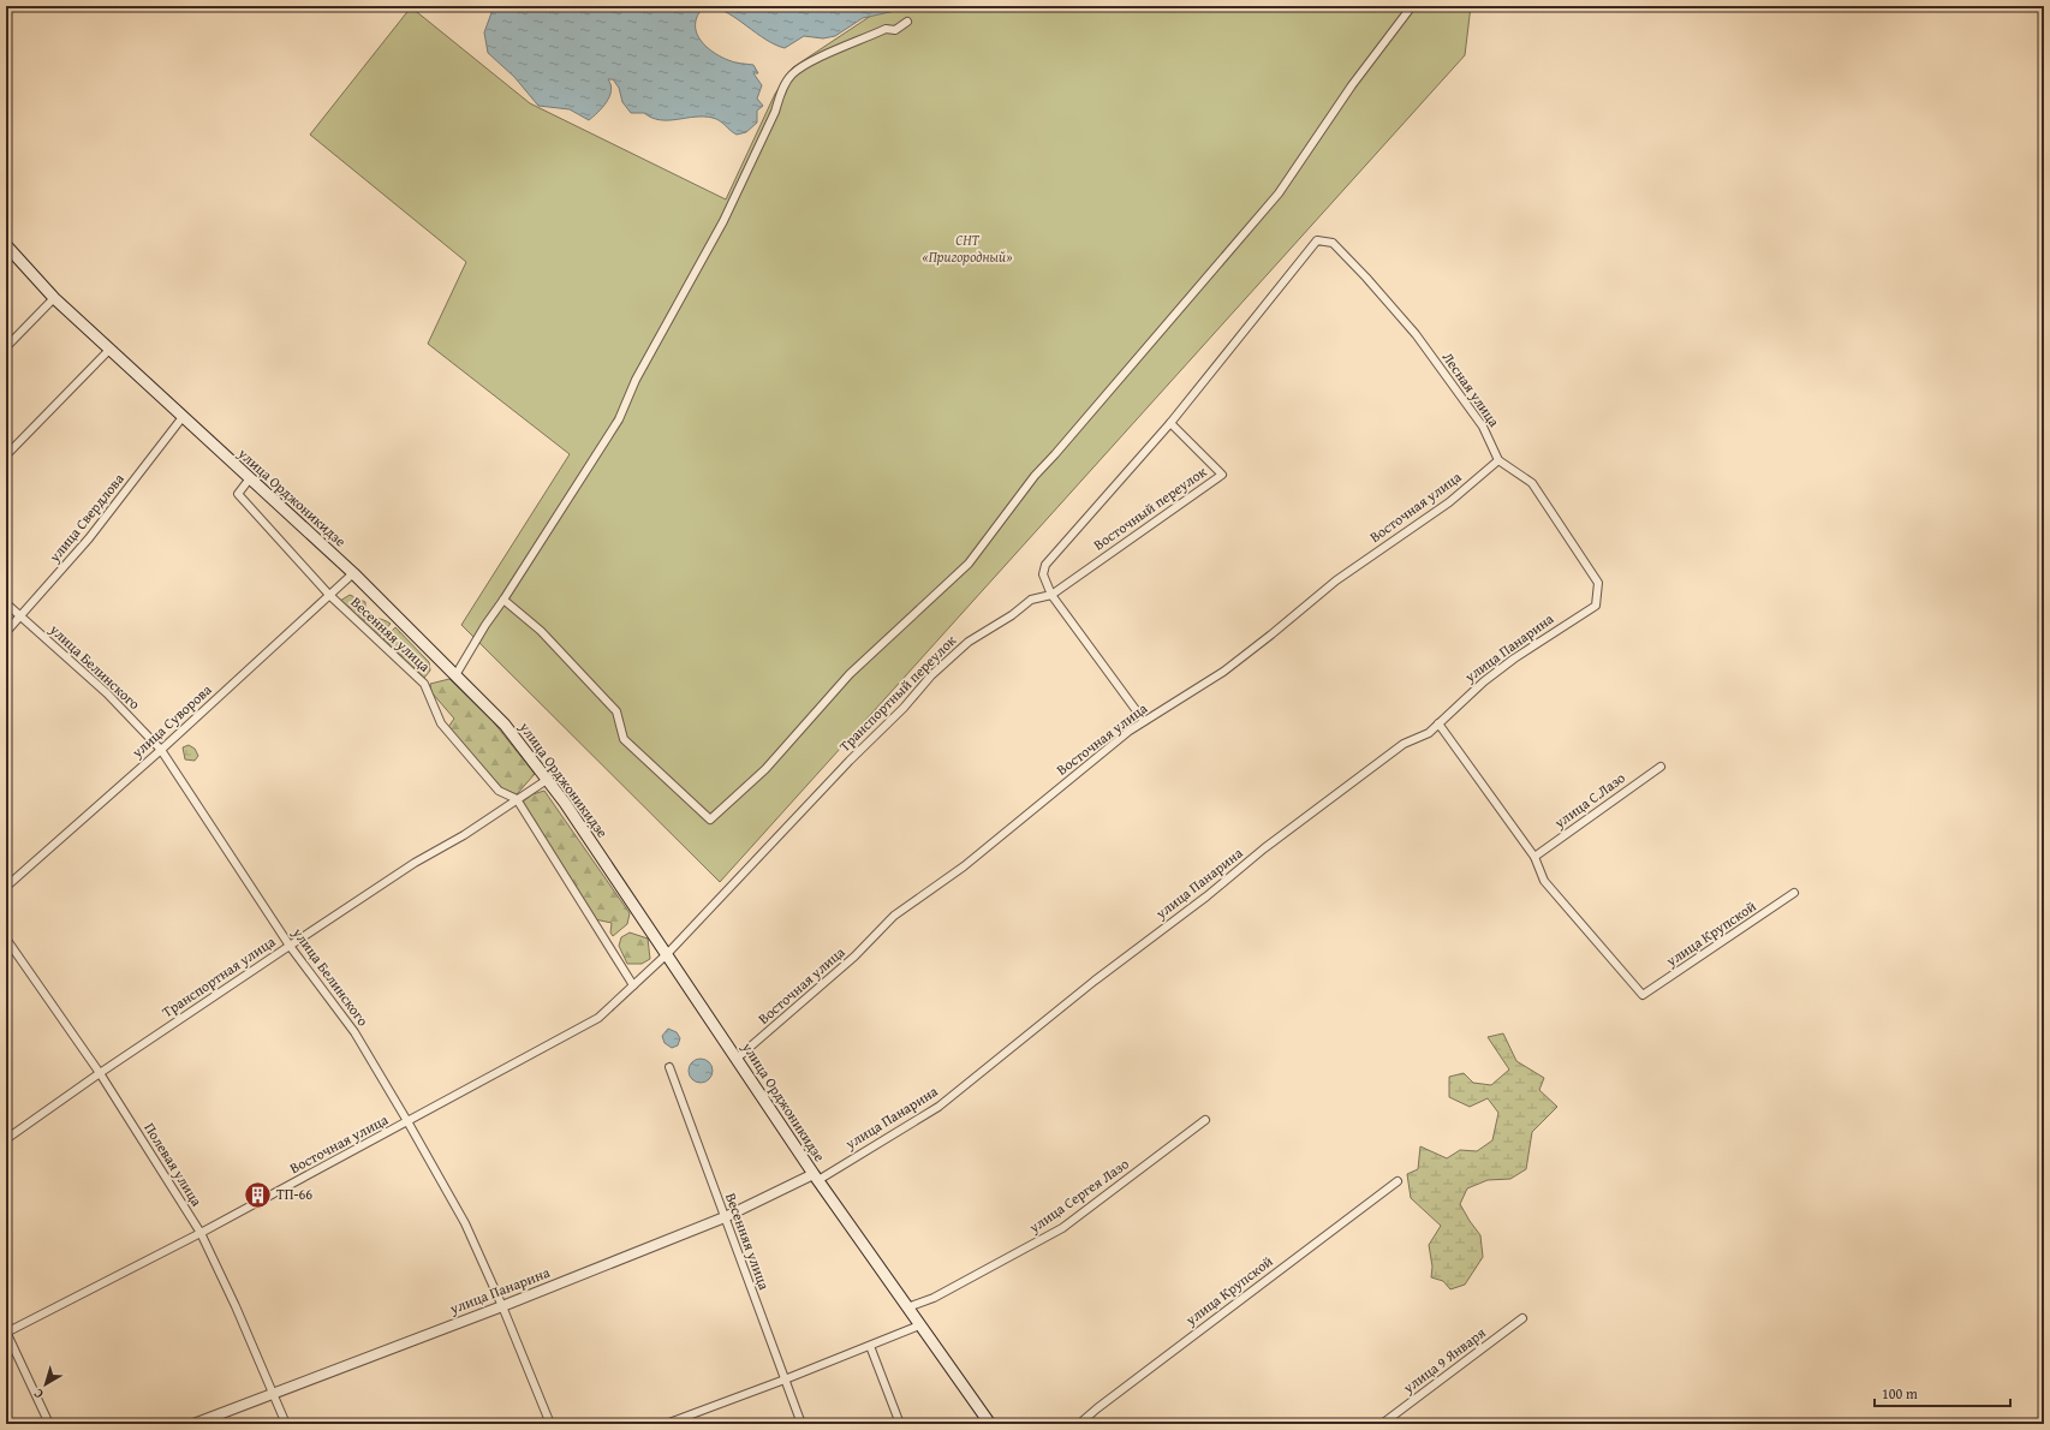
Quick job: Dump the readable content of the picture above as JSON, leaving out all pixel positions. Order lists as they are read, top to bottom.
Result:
{
  "streets": {
    "main road": ["улица Орджоникидзе"],
    "street": [
      "Лесная улица",
      "Восточная улица",
      "Восточный переулок",
      "улица Свердлова",
      "Весенняя улица",
      "улица Панарина",
      "улица Белинского",
      "Транспортный переулок",
      "улица Суворова",
      "улица С.Лазо",
      "улица Крупской",
      "Транспортная улица",
      "Полевая улица",
      "улица Сергея Лазо",
      "улица 9 Января"
    ]
  },
  "crossings": [
    ["Лесная улица", "Восточная улица"],
    ["Лесная улица", "Восточный переулок"],
    ["Лесная улица", "улица Панарина"],
    ["улица Орджоникидзе", "Восточная улица"],
    ["улица Орджоникидзе", "улица Свердлова"],
    ["улица Орджоникидзе", "Весенняя улица"],
    ["улица Орджоникидзе", "улица Панарина"],
    ["улица Орджоникидзе", "Транспортный переулок"],
    ["улица Орджоникидзе", "улица Суворова"],
    ["улица Орджоникидзе", "Транспортная улица"],
    ["улица Орджоникидзе", "улица Сергея Лазо"],
    ["Восточная улица", "Весенняя улица"],
    ["Восточная улица", "улица Панарина"],
    ["Восточная улица", "улица Белинского"],
    ["Восточная улица", "Транспортный переулок"],
    ["Восточная улица", "Полевая улица"],
    ["Восточный переулок", "Транспортный переулок"],
    ["улица Свердлова", "улица Белинского"],
    ["Весенняя улица", "улица Панарина"],
    ["Весенняя улица", "улица Суворова"],
    ["Весенняя улица", "Транспортная улица"],
    ["улица Панарина", "улица Белинского"],
    ["улица Панарина", "Полевая улица"],
    ["улица Белинского", "улица Суворова"],
    ["улица Белинского", "Транспортная улица"],
    ["улица С.Лазо", "улица Крупской"],
    ["Транспортная улица", "Полевая улица"]
  ],
  "parks": ["СНТ «Пригородный»"],
  "places": {
    "building": ["ТП-66"]
  },
  "scale_bar": "100 m",
  "north": "bottom left"
}
